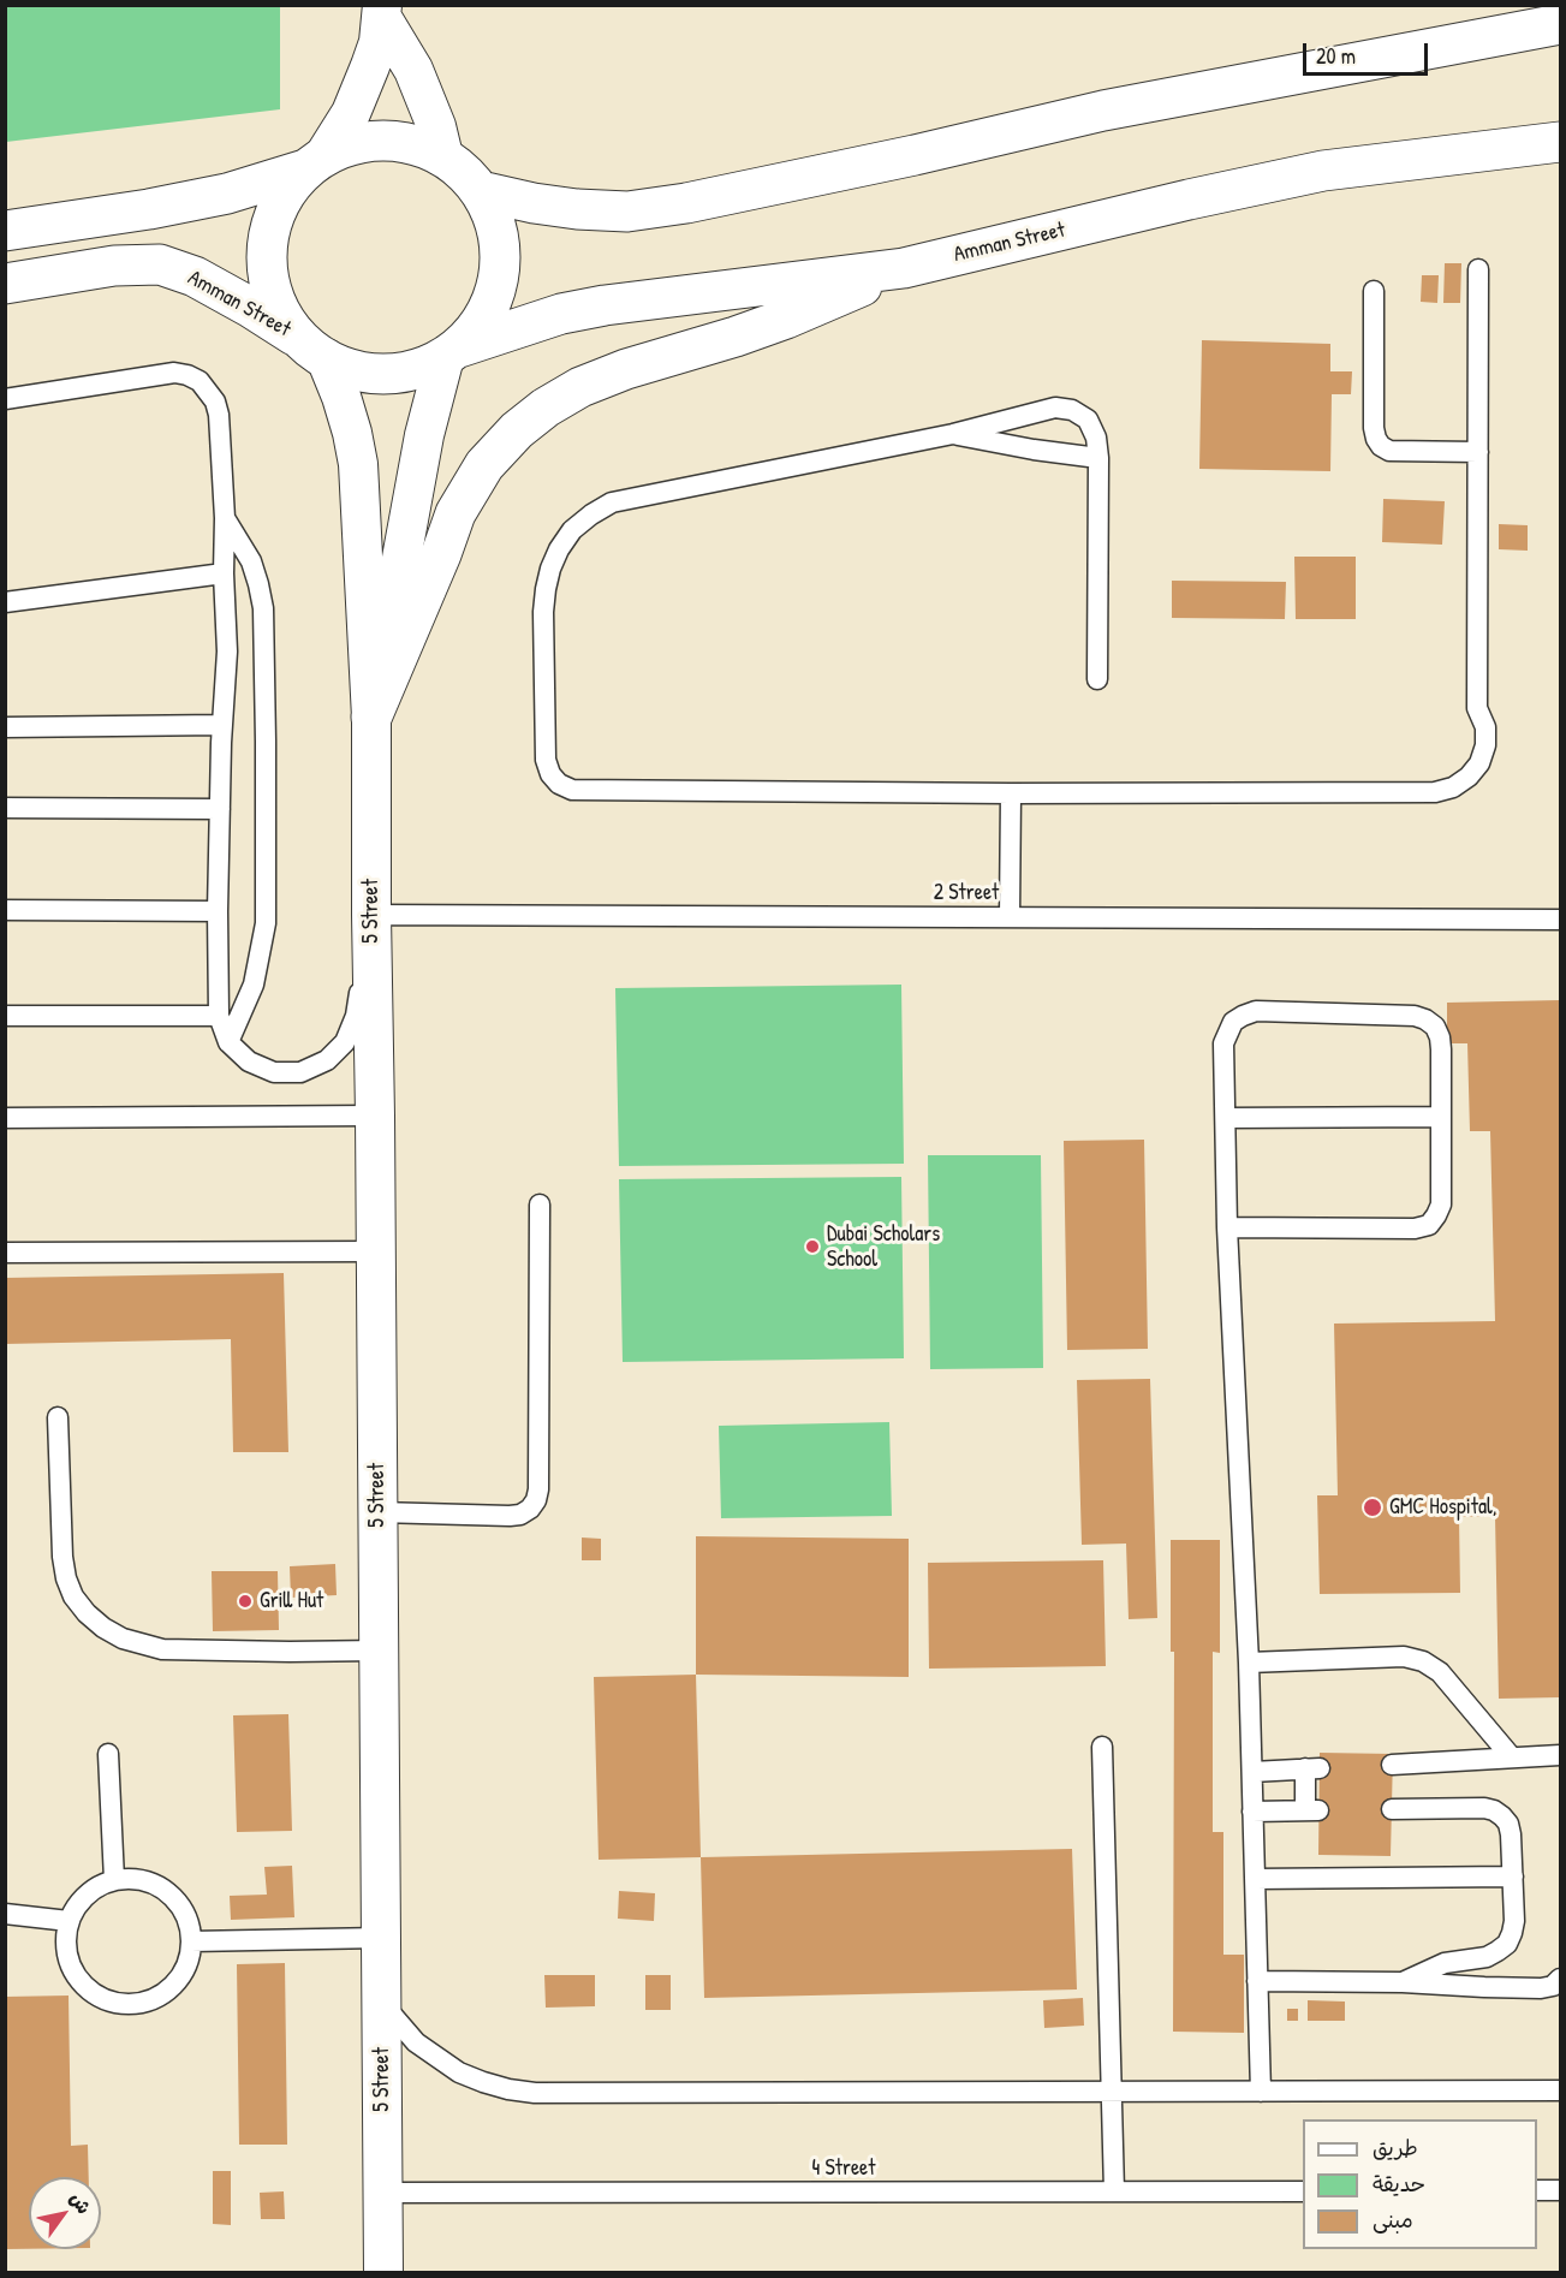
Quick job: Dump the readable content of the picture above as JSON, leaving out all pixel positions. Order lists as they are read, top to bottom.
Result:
{
  "streets": {
    "street": ["Amman Street", "5 Street"],
    "lane": ["2 Street", "4 Street"]
  },
  "crossings": [
    ["Amman Street", "5 Street"],
    ["2 Street", "5 Street"],
    ["5 Street", "4 Street"]
  ],
  "places": ["Dubai Scholars School", "GMC Hospital,", "Grill Hut"],
  "legend": ["طريق", "حديقة", "مبنى"],
  "scale_bar": "20 m",
  "north": "top right"
}
